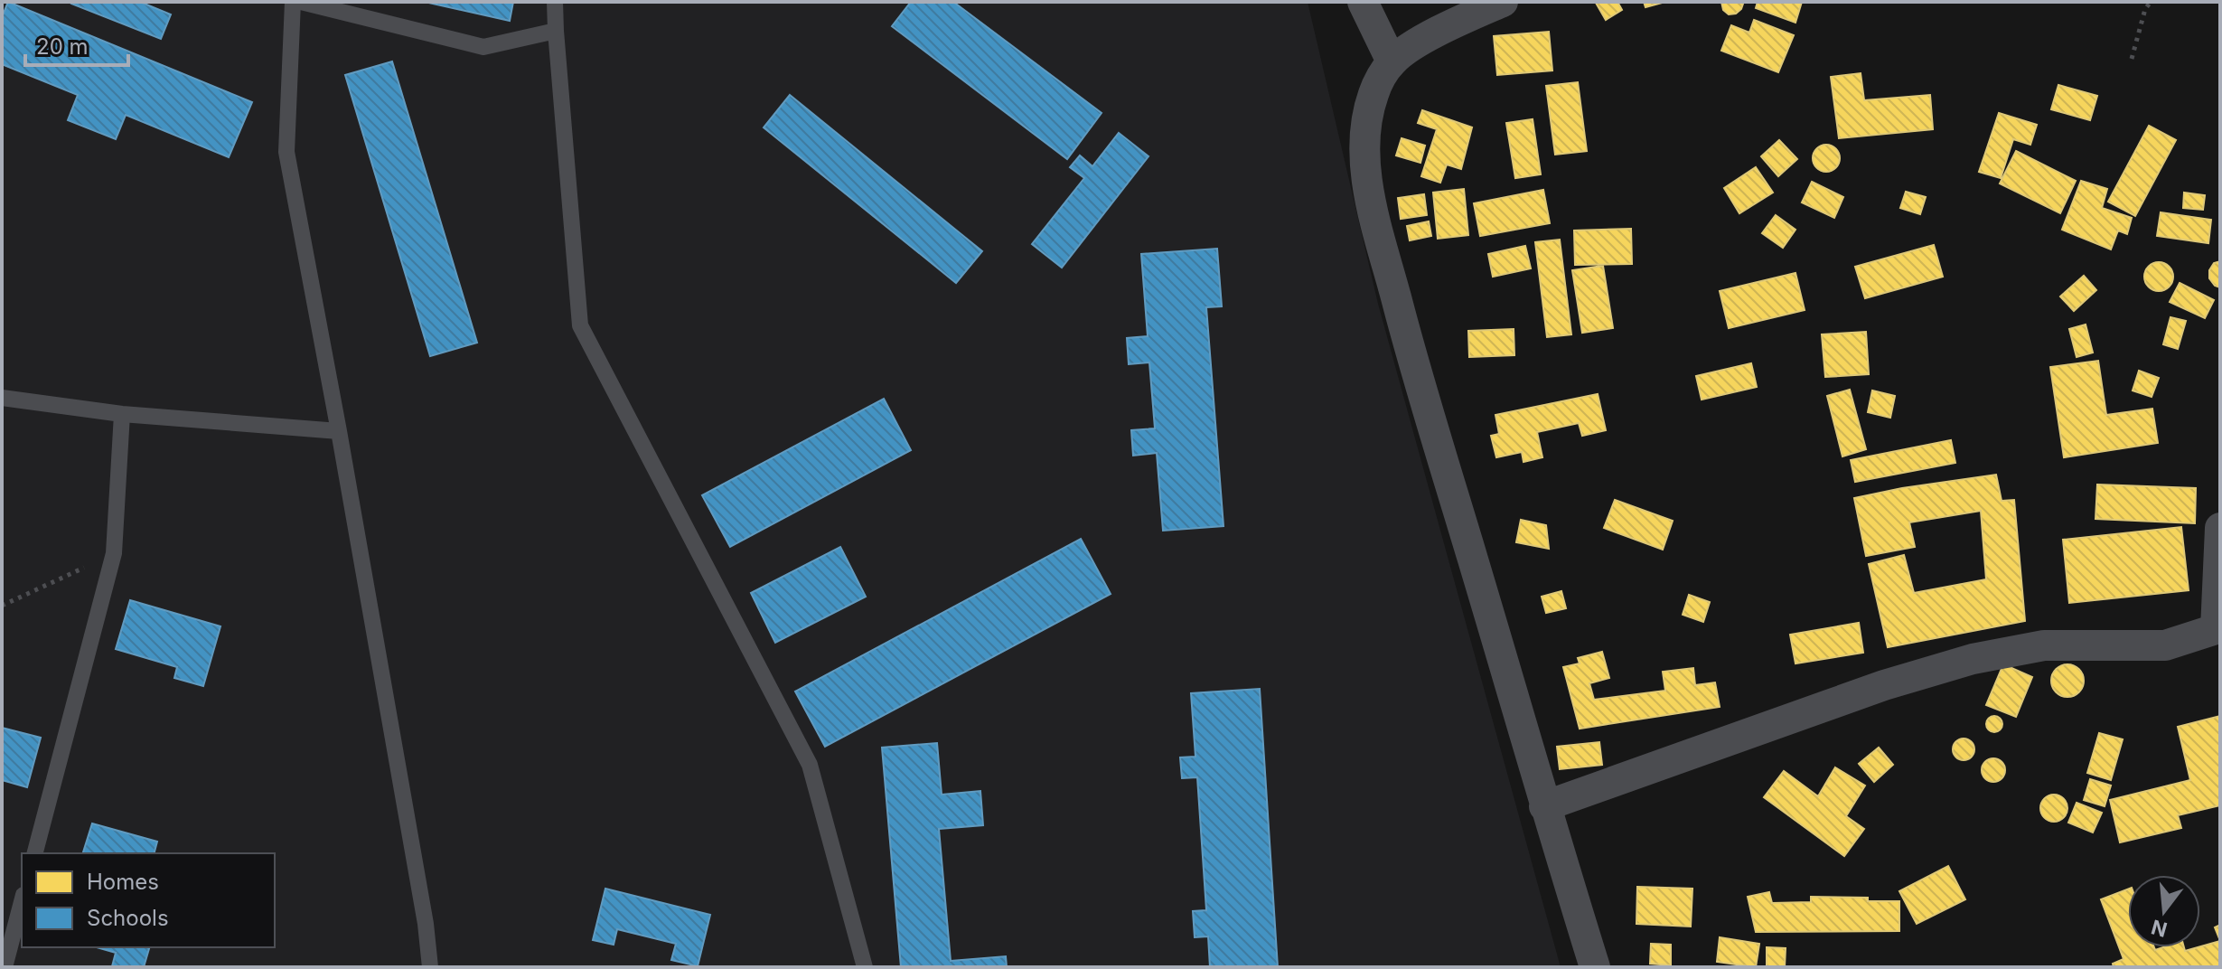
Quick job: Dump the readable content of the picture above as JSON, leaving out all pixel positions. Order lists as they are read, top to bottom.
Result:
{
  "legend": ["Homes", "Schools"],
  "scale_bar": "20 m",
  "north": "bottom"
}
